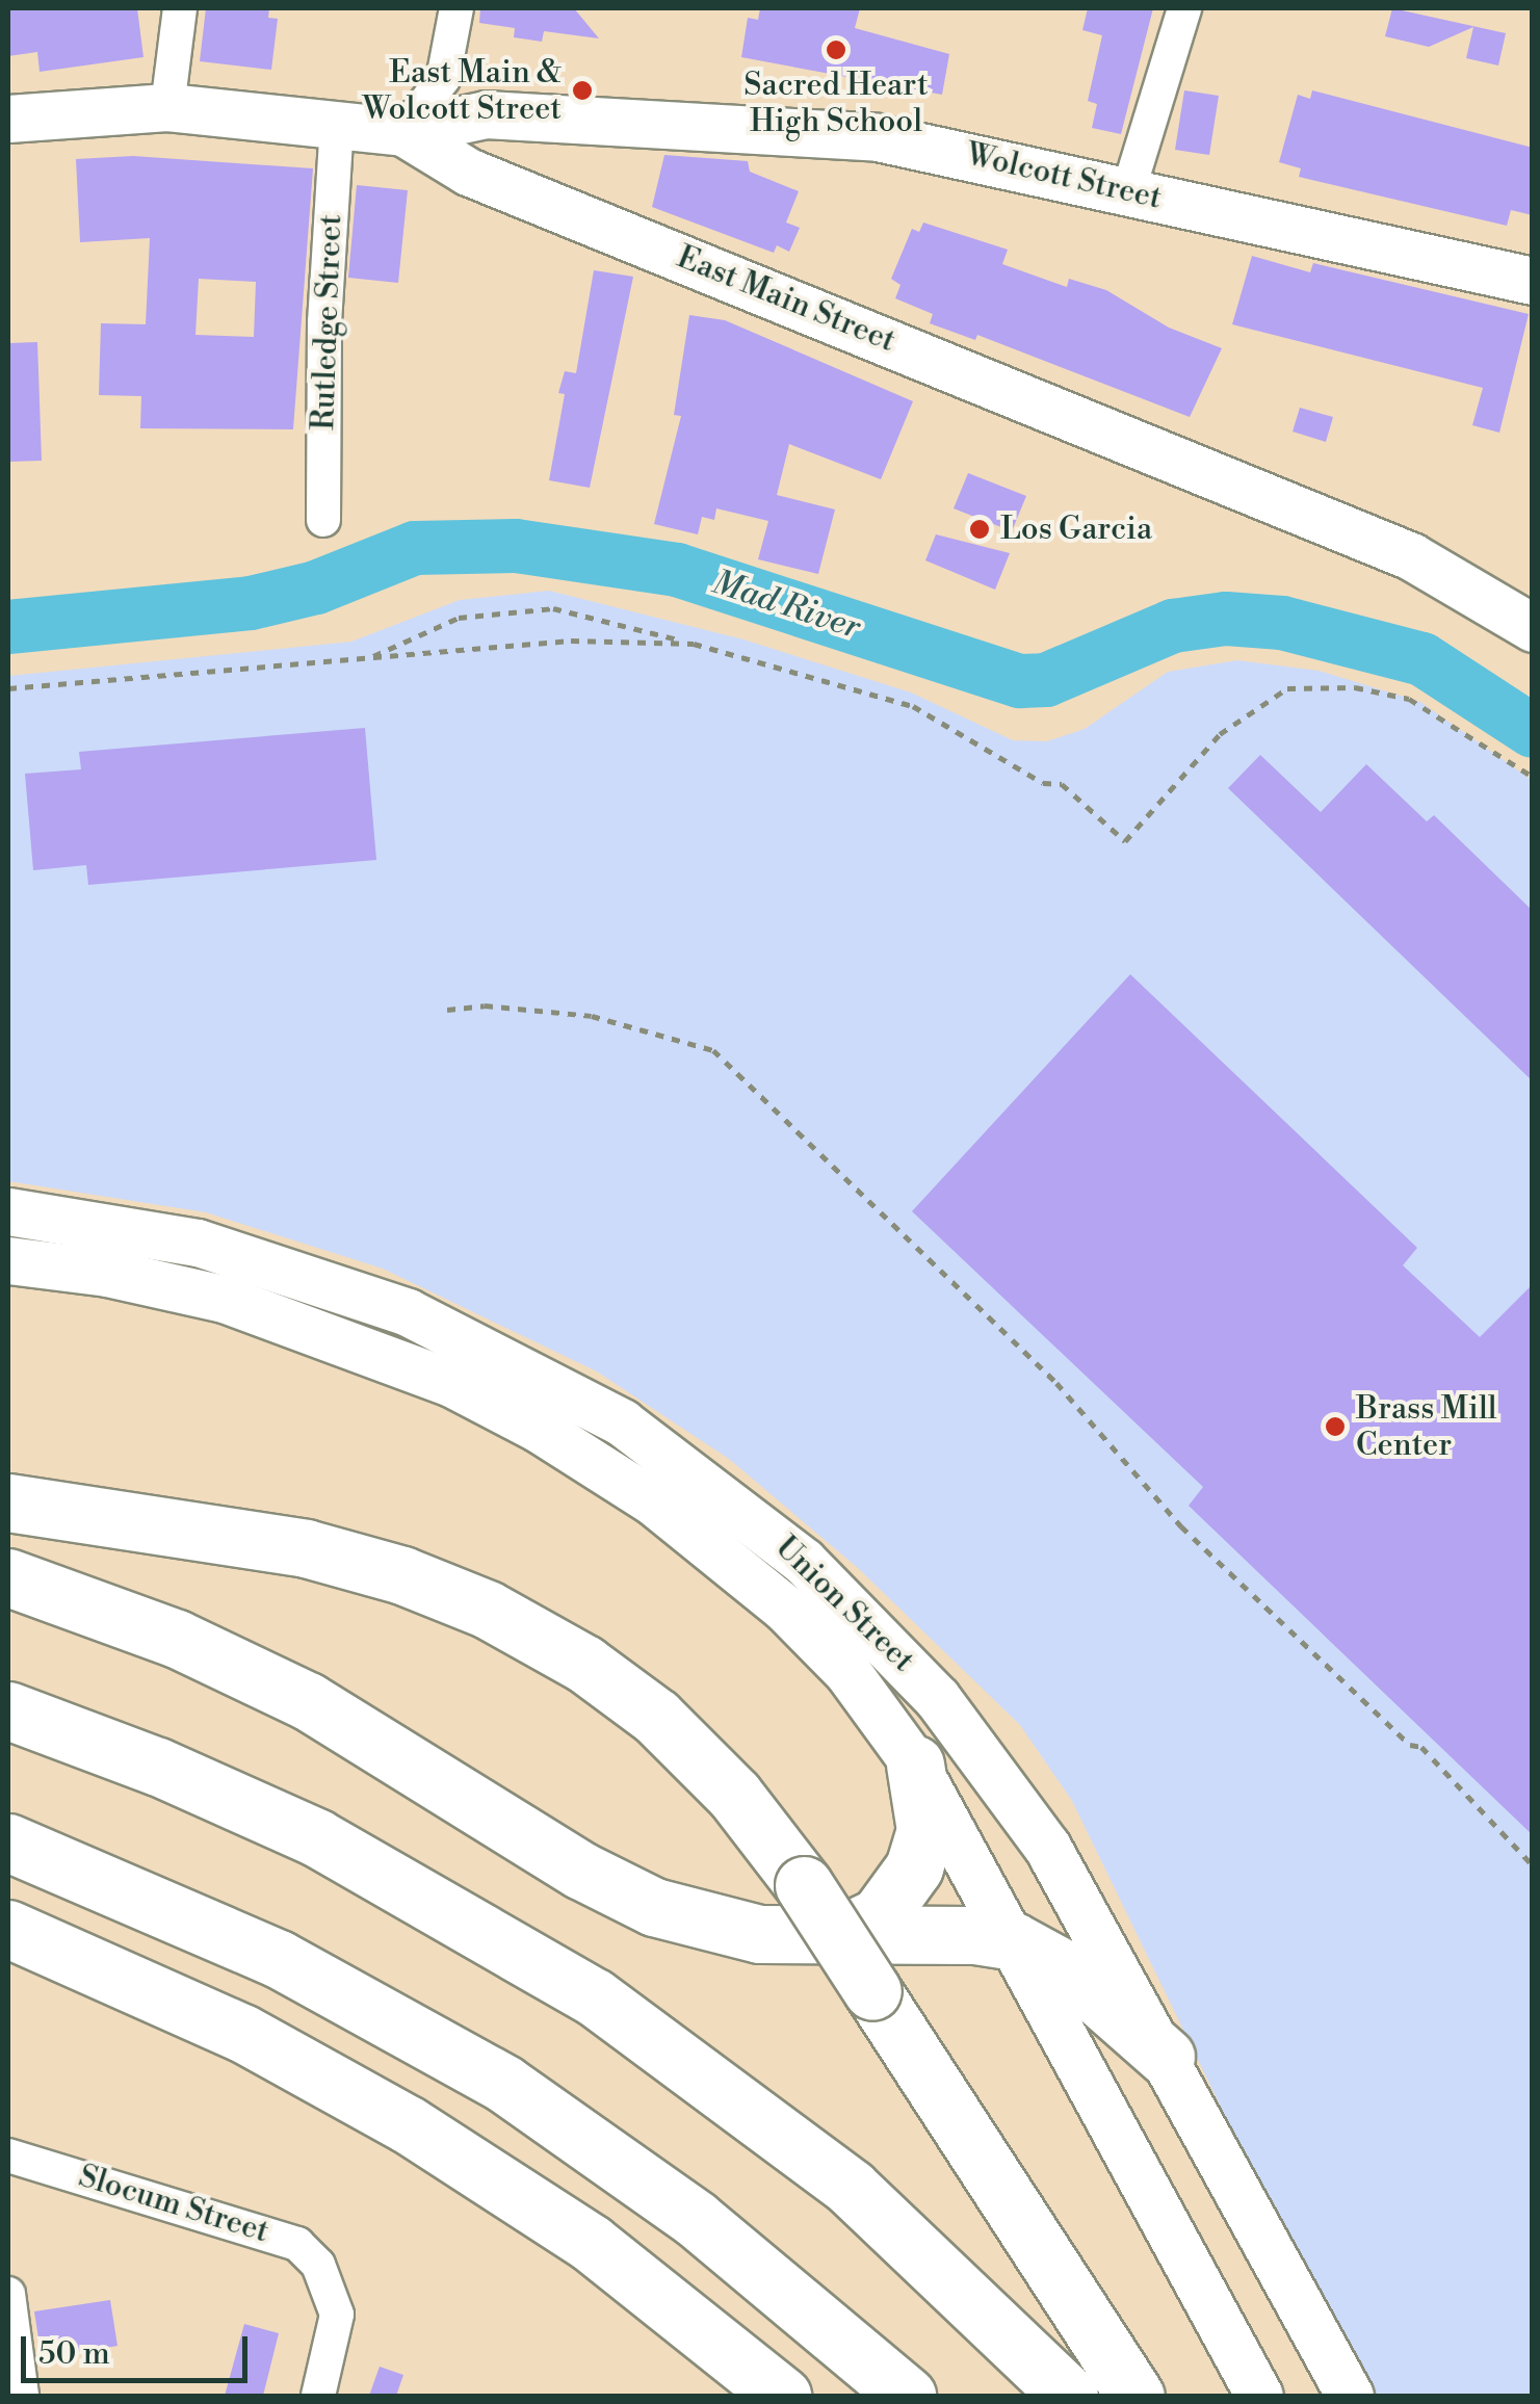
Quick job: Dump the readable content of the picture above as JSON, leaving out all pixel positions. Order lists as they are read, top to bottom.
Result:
{
  "streets": {
    "main road": ["Wolcott Street", "East Main Street", "Union Street"],
    "street": ["Rutledge Street", "Slocum Street"]
  },
  "crossings": [
    ["Wolcott Street", "East Main Street"],
    ["East Main Street", "Rutledge Street"]
  ],
  "water": ["Mad River"],
  "places": [
    "Sacred Heart High School",
    "East Main & Wolcott Street",
    "Los Garcia",
    "Brass Mill Center"
  ],
  "scale_bar": "50 m"
}
